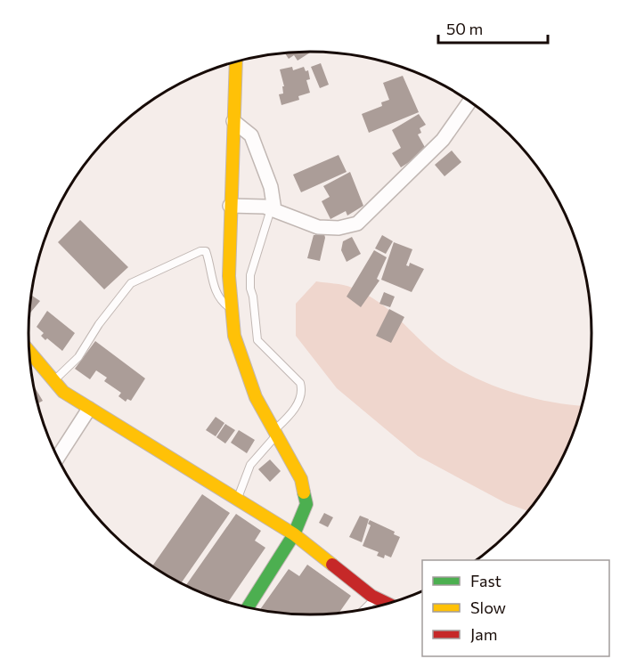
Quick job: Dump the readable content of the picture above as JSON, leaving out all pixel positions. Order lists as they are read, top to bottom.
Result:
{
  "legend": ["Fast", "Slow", "Jam"],
  "scale_bar": "50 m"
}
